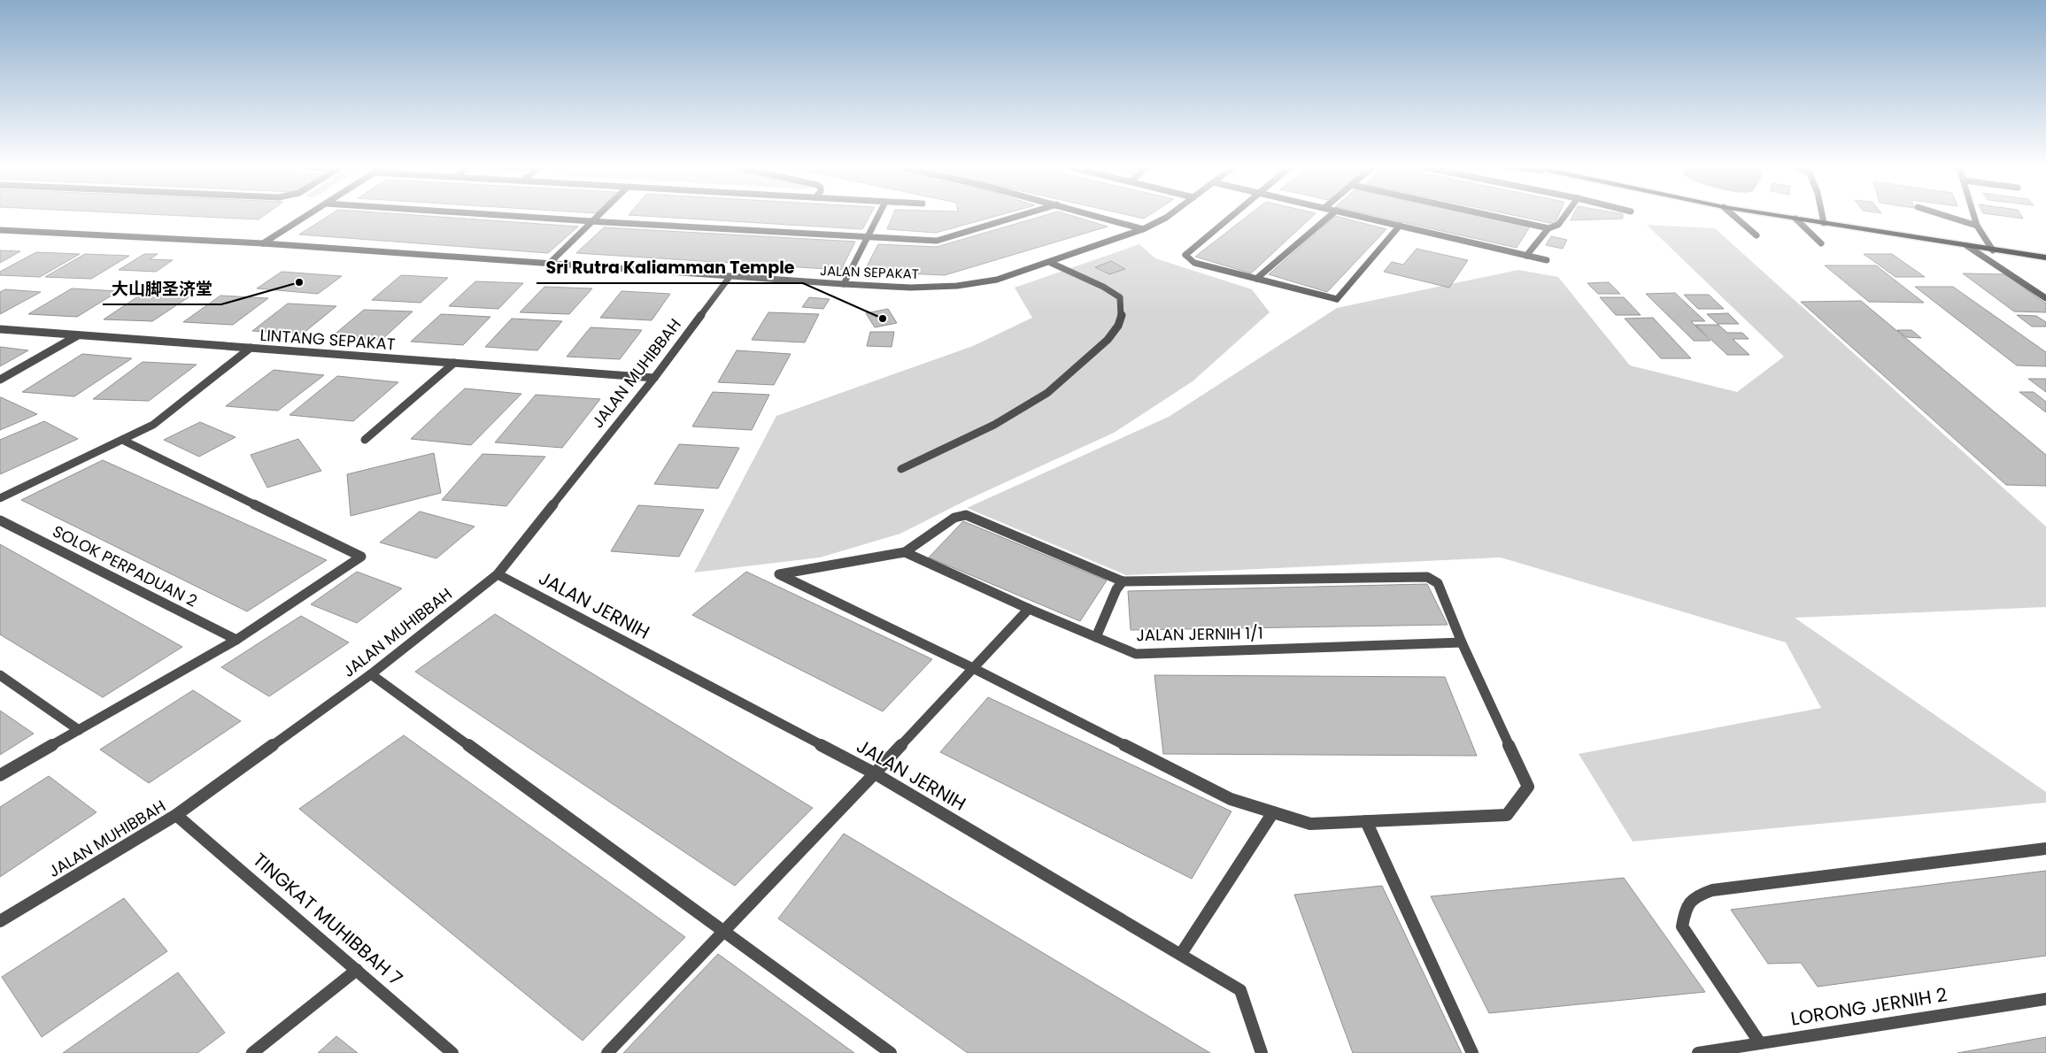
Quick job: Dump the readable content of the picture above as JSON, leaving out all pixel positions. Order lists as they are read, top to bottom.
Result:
{
  "streets": {
    "street": [
      "JALAN SEPAKAT",
      "LINTANG SEPAKAT",
      "JALAN MUHIBBAH",
      "SOLOK PERPADUAN 2",
      "JALAN JERNIH",
      "JALAN JERNIH 1/1",
      "TINGKAT MUHIBBAH 7",
      "LORONG JERNIH 2"
    ]
  },
  "crossings": [
    ["JALAN SEPAKAT", "JALAN MUHIBBAH"],
    ["LINTANG SEPAKAT", "JALAN MUHIBBAH"],
    ["JALAN MUHIBBAH", "JALAN JERNIH"],
    ["JALAN MUHIBBAH", "TINGKAT MUHIBBAH 7"]
  ],
  "places": ["大山脚圣济堂", "Sri Rutra Kaliamman Temple"]
}
